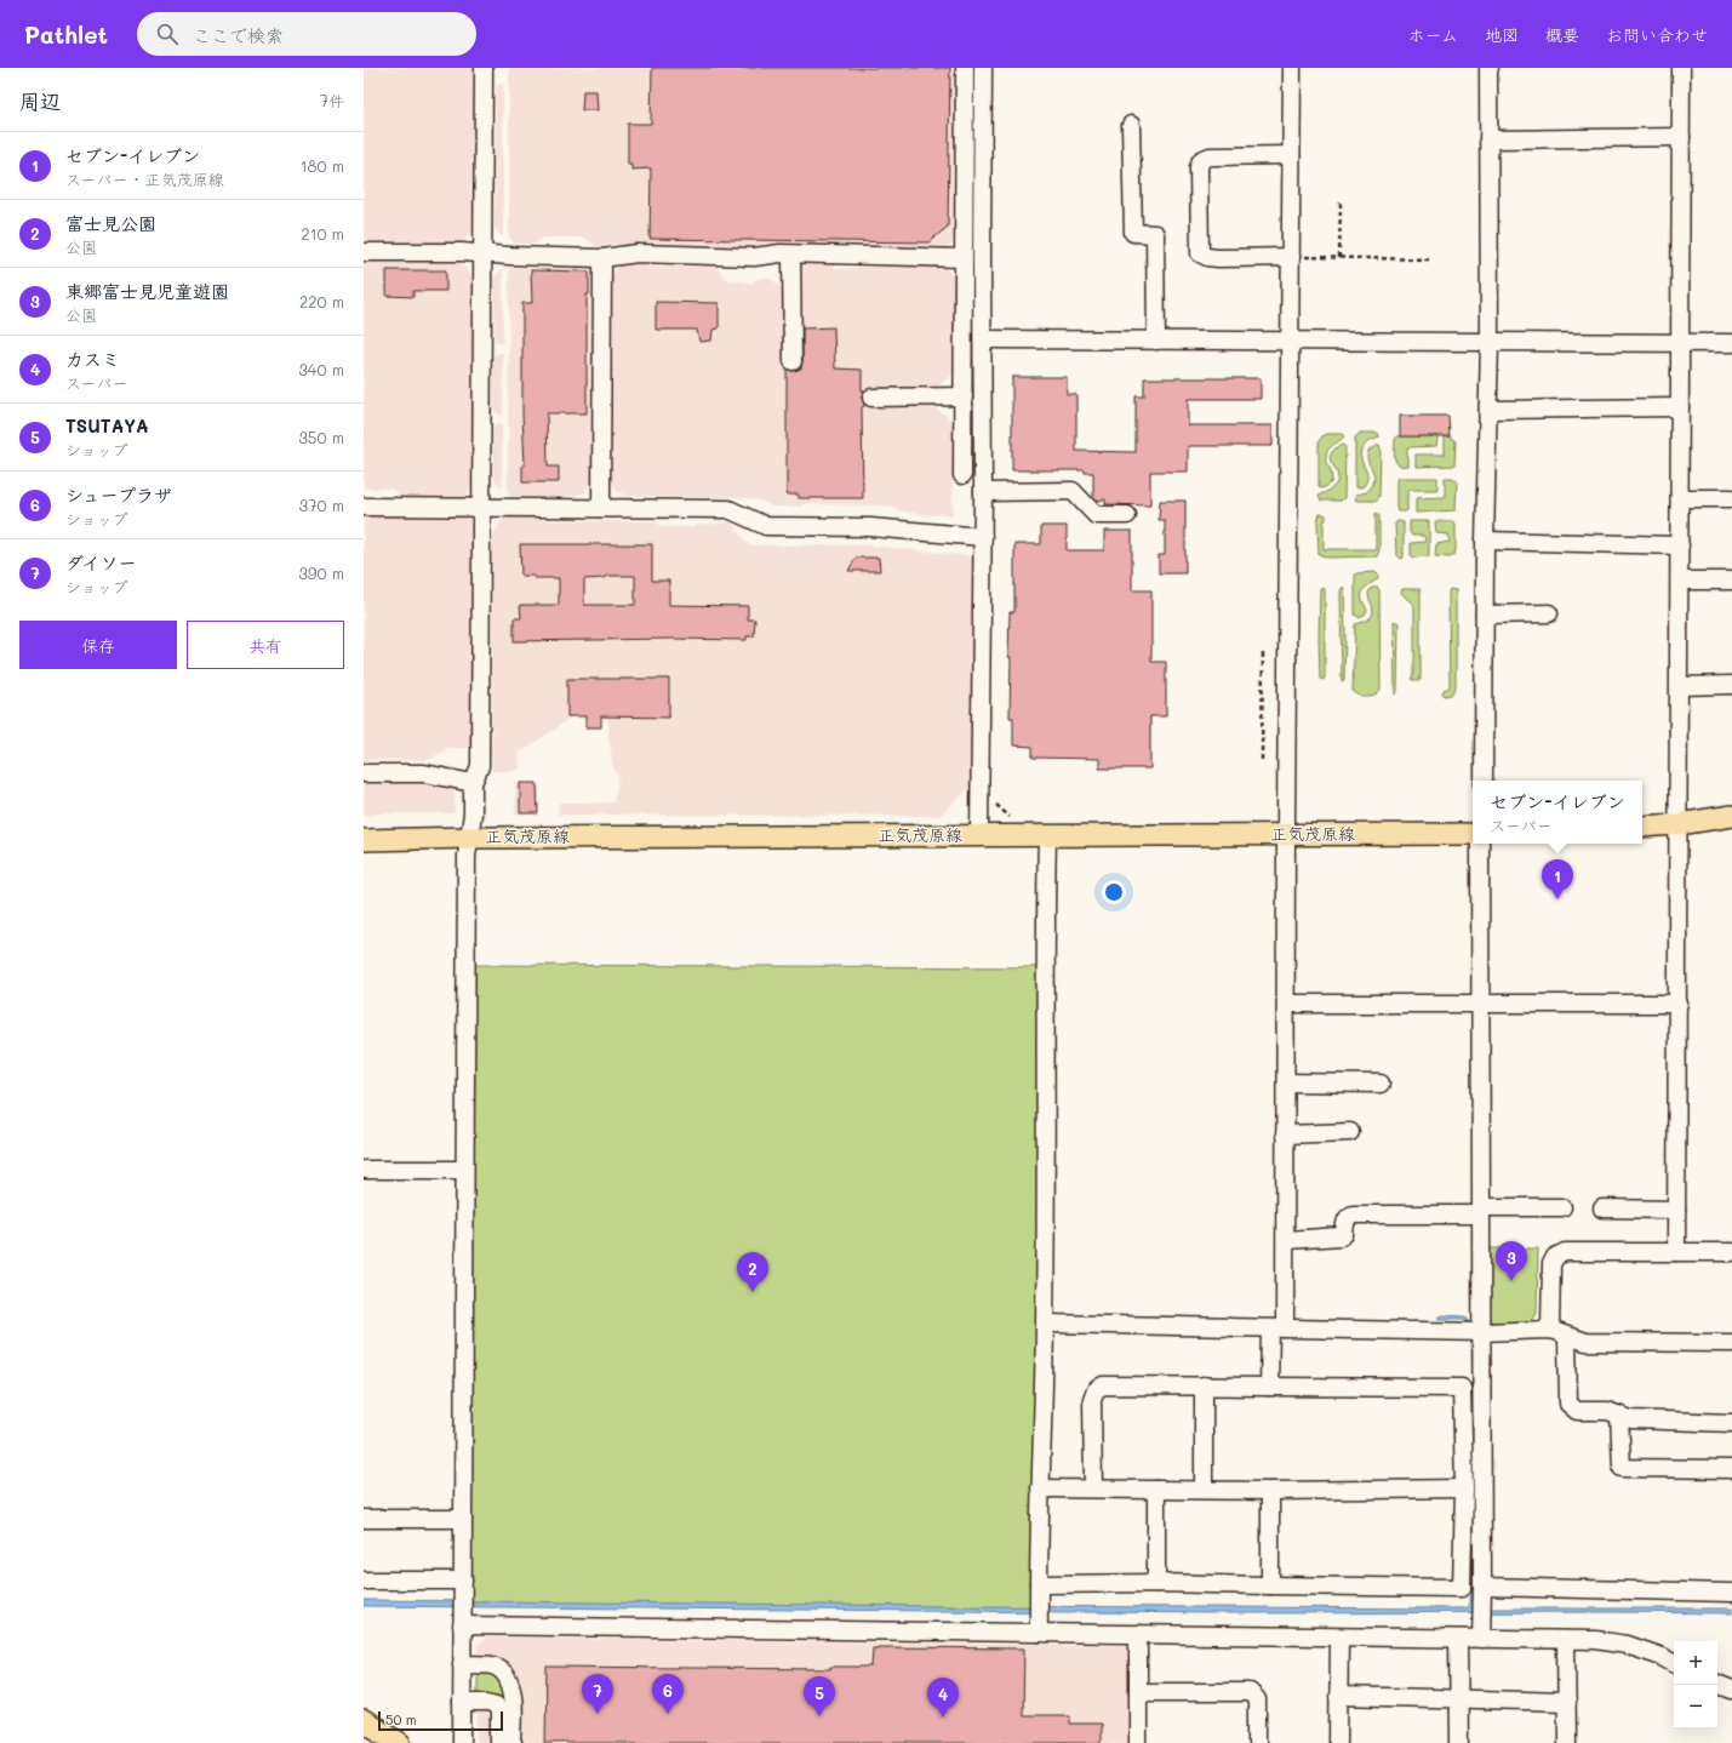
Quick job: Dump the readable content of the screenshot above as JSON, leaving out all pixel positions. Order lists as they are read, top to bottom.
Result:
{
  "streets": {
    "main road": ["正気茂原線"]
  },
  "scale_bar": "50 m",
  "page": {
    "header": "Pathlet",
    "search": "ここで検索",
    "nav": [
      "ホーム",
      "地図",
      "概要",
      "お問い合わせ"
    ],
    "heading": ["周辺", "7件"],
    "list": [
      {
        "mark": "1",
        "name": "セブン-イレブン",
        "note": "スーパー · 正気茂原線",
        "value": "180 m"
      },
      {
        "mark": "2",
        "name": "富士見公園",
        "note": "公園",
        "value": "210 m"
      },
      {
        "mark": "3",
        "name": "東郷富士見児童遊園",
        "note": "公園",
        "value": "220 m"
      },
      {
        "mark": "4",
        "name": "カスミ",
        "note": "スーパー",
        "value": "340 m"
      },
      {
        "mark": "5",
        "name": "TSUTAYA",
        "note": "ショップ",
        "value": "350 m"
      },
      {
        "mark": "6",
        "name": "シュープラザ",
        "note": "ショップ",
        "value": "370 m"
      },
      {
        "mark": "7",
        "name": "ダイソー",
        "note": "ショップ",
        "value": "390 m"
      }
    ],
    "buttons": ["保存", "共有"],
    "popup": ["セブン-イレブン", "スーパー"],
    "pins": [
      "1",
      "3",
      "2",
      "6",
      "7",
      "5",
      "4"
    ],
    "map_buttons": ["+", "−"],
    "scale": "50 m"
  }
}
